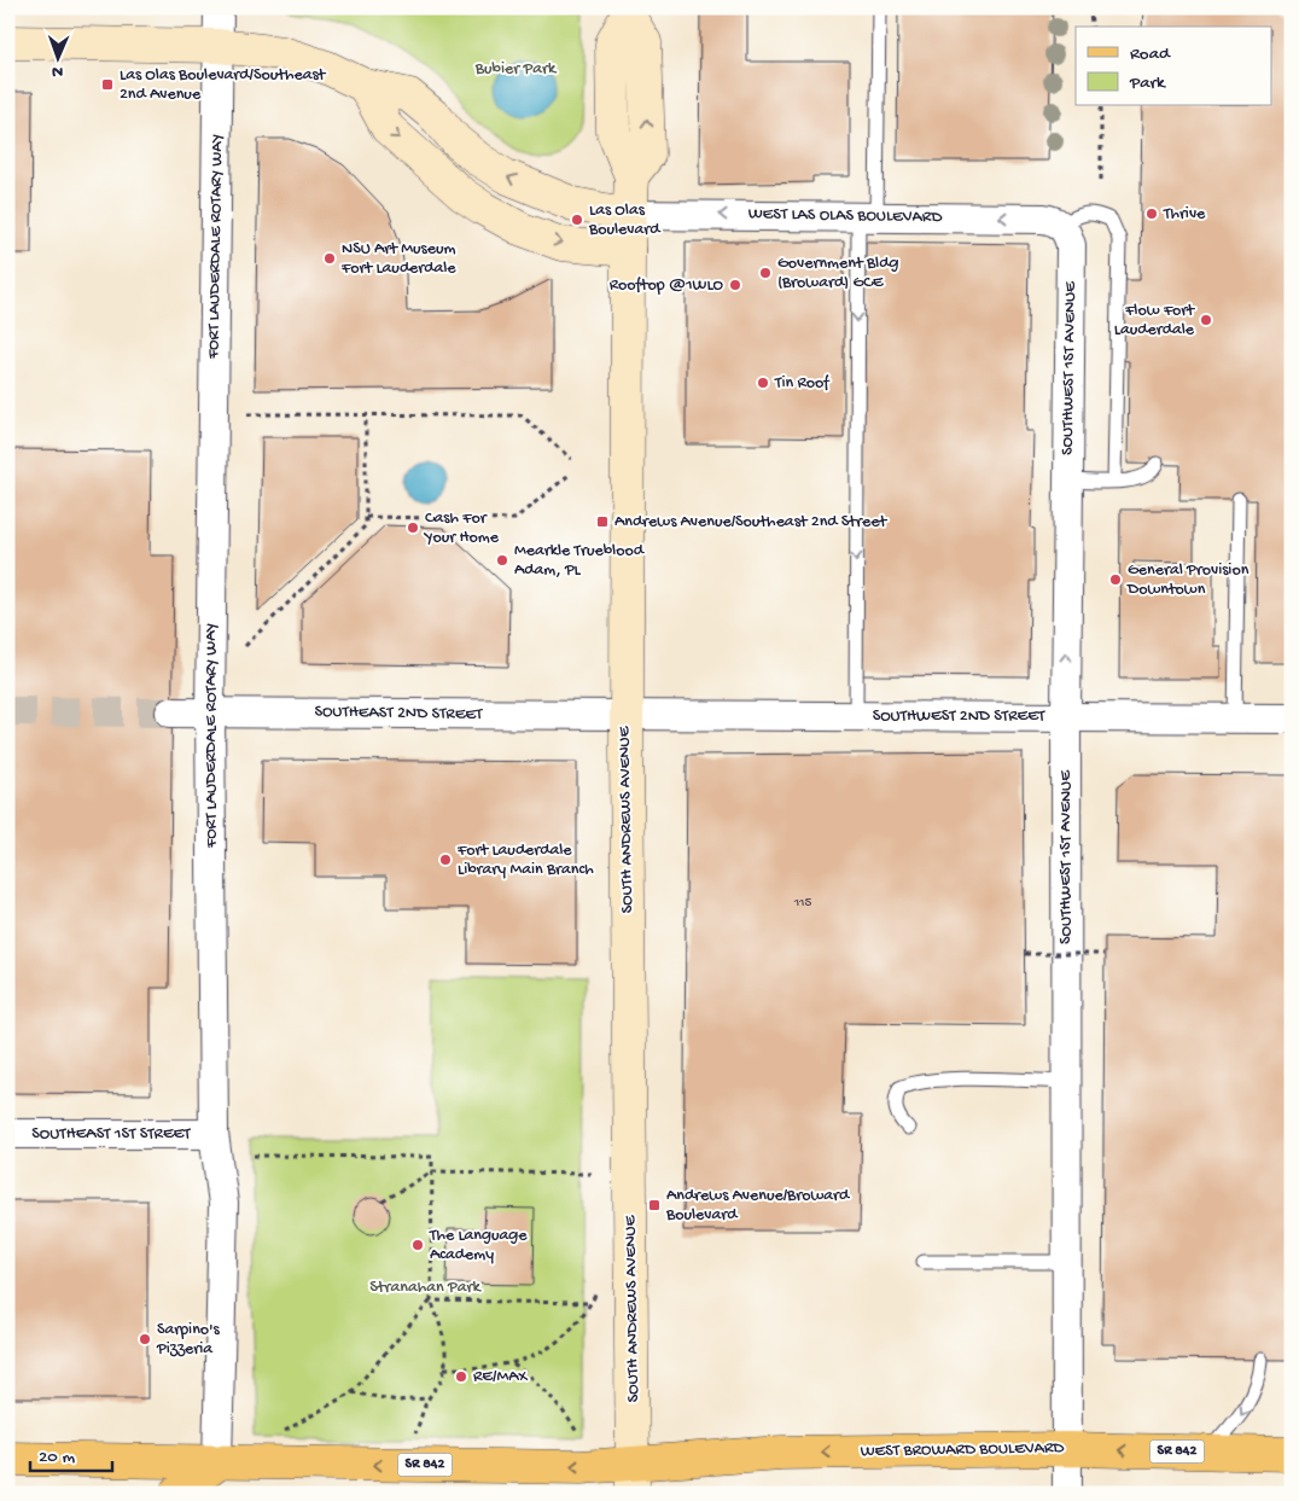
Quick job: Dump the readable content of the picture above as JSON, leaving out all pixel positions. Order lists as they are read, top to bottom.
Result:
{
  "streets": {
    "main road": ["SOUTH ANDREWS AVENUE", "WEST BROWARD BOULEVARD", "SR 842"],
    "street": [
      "WEST LAS OLAS BOULEVARD",
      "FORT LAUDERDALE ROTARY WAY",
      "SOUTHWEST 1ST AVENUE",
      "SOUTHEAST 2ND STREET",
      "SOUTHWEST 2ND STREET",
      "SOUTHEAST 1ST STREET"
    ]
  },
  "crossings": [
    ["WEST LAS OLAS BOULEVARD", "SOUTHWEST 1ST AVENUE"],
    ["WEST LAS OLAS BOULEVARD", "SOUTH ANDREWS AVENUE"],
    ["FORT LAUDERDALE ROTARY WAY", "SOUTHEAST 2ND STREET"],
    ["FORT LAUDERDALE ROTARY WAY", "SOUTHEAST 1ST STREET"],
    ["FORT LAUDERDALE ROTARY WAY", "SR 842"],
    ["SOUTHWEST 1ST AVENUE", "SOUTHWEST 2ND STREET"],
    ["SOUTHWEST 1ST AVENUE", "WEST BROWARD BOULEVARD"],
    ["SOUTHEAST 2ND STREET", "SOUTHWEST 2ND STREET"],
    ["SOUTHEAST 2ND STREET", "SOUTH ANDREWS AVENUE"],
    ["SOUTHWEST 2ND STREET", "SOUTH ANDREWS AVENUE"],
    ["SOUTH ANDREWS AVENUE", "WEST BROWARD BOULEVARD"],
    ["SOUTH ANDREWS AVENUE", "SR 842"],
    ["WEST BROWARD BOULEVARD", "SR 842"]
  ],
  "one_way": ["WEST LAS OLAS BOULEVARD", "WEST BROWARD BOULEVARD"],
  "parks": ["Bubier Park", "Stranahan Park"],
  "places": {
    "transit": ["Las Olas Boulevard/Southeast 2nd Avenue", "Andrews Avenue/Southeast 2nd Street", "Andrews Avenue/Broward Boulevard"],
    "other": [
      "Thrive",
      "Las Olas Boulevard",
      "NSU Art Museum Fort Lauderdale",
      "Government Bldg (Broward) GCE",
      "Rooftop @1WLO",
      "Flow Fort Lauderdale",
      "Tin Roof",
      "Cash For Your Home",
      "Mearkle Trueblood Adam, PL",
      "General Provision Downtown",
      "Fort Lauderdale Library Main Branch",
      "The Language Academy",
      "Sarpino's Pizzeria",
      "RE/MAX"
    ]
  },
  "house_numbers": ["115"],
  "legend": ["Road", "Park"],
  "scale_bar": "20 m",
  "north": "bottom"
}
